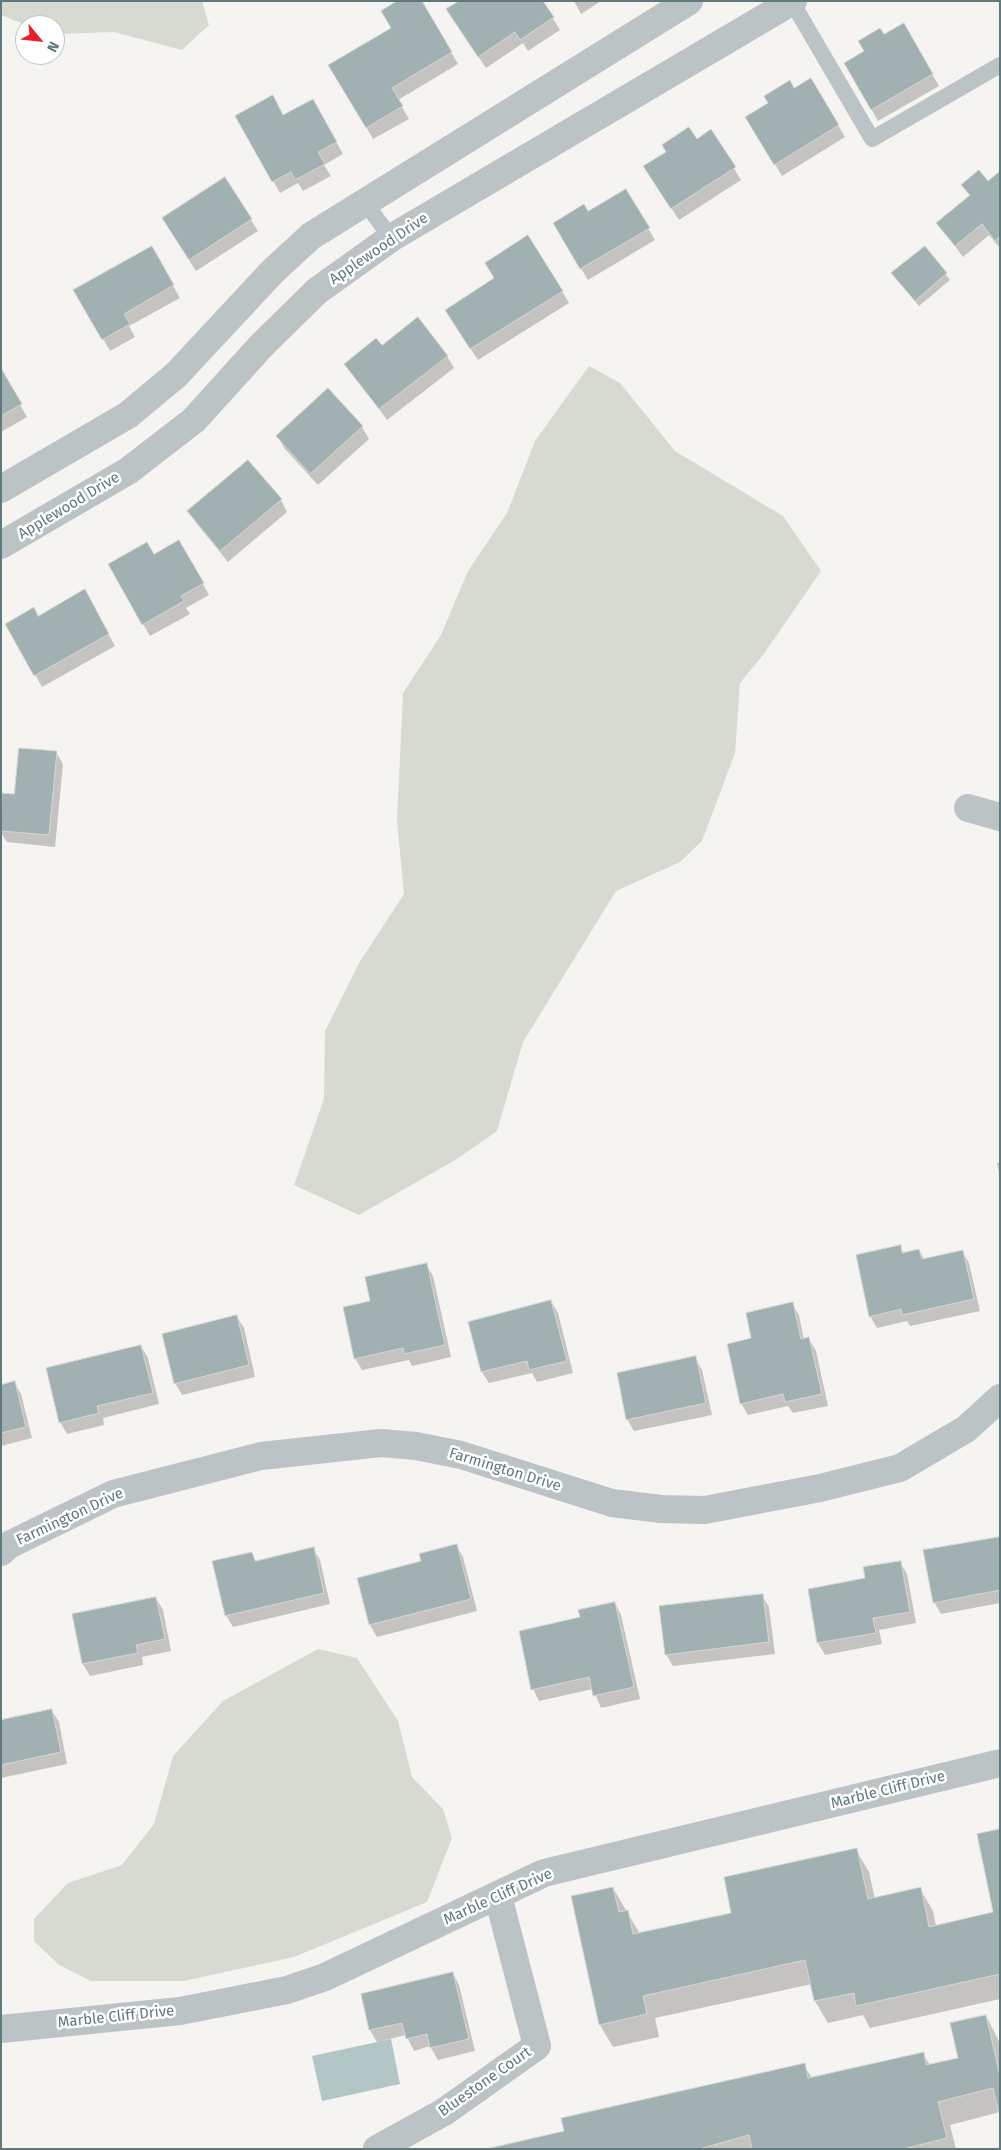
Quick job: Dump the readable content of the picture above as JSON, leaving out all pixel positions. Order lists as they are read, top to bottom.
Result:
{
  "streets": {
    "street": [
      "Applewood Drive",
      "Farmington Drive",
      "Marble Cliff Drive",
      "Bluestone Court"
    ]
  },
  "crossings": [
    ["Marble Cliff Drive", "Bluestone Court"]
  ],
  "north": "bottom right"
}
